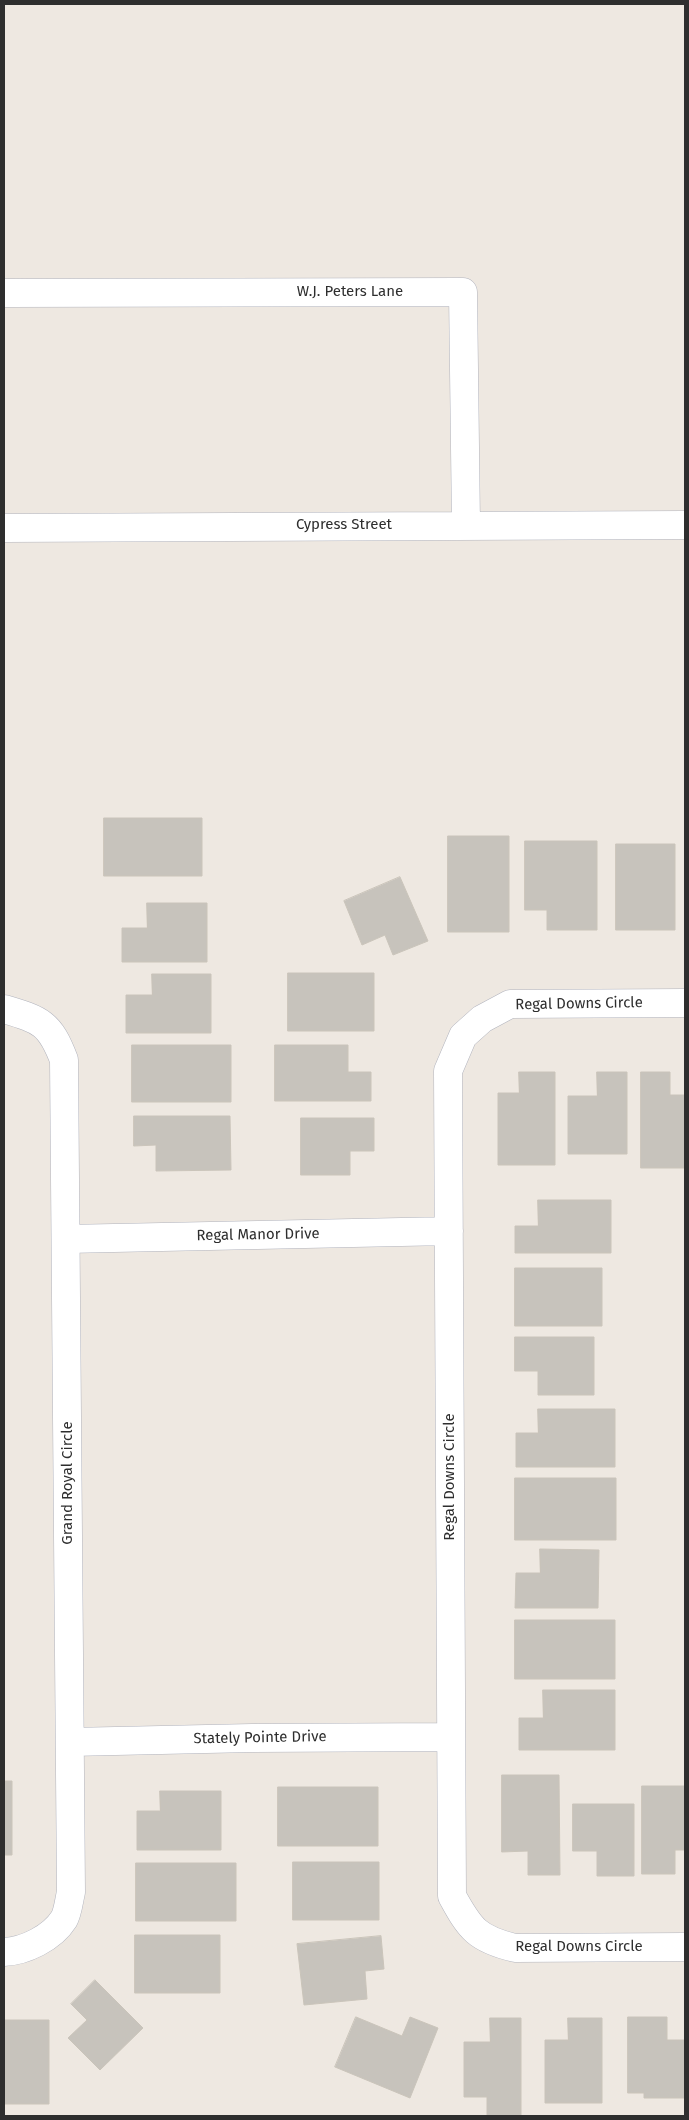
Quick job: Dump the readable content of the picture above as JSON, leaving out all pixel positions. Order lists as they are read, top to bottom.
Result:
{
  "streets": {
    "street": [
      "W.J. Peters Lane",
      "Cypress Street",
      "Regal Downs Circle",
      "Regal Manor Drive",
      "Grand Royal Circle",
      "Stately Pointe Drive"
    ]
  },
  "crossings": [
    ["W.J. Peters Lane", "Cypress Street"],
    ["Regal Downs Circle", "Regal Manor Drive"],
    ["Regal Downs Circle", "Stately Pointe Drive"],
    ["Regal Manor Drive", "Grand Royal Circle"],
    ["Grand Royal Circle", "Stately Pointe Drive"]
  ]
}
